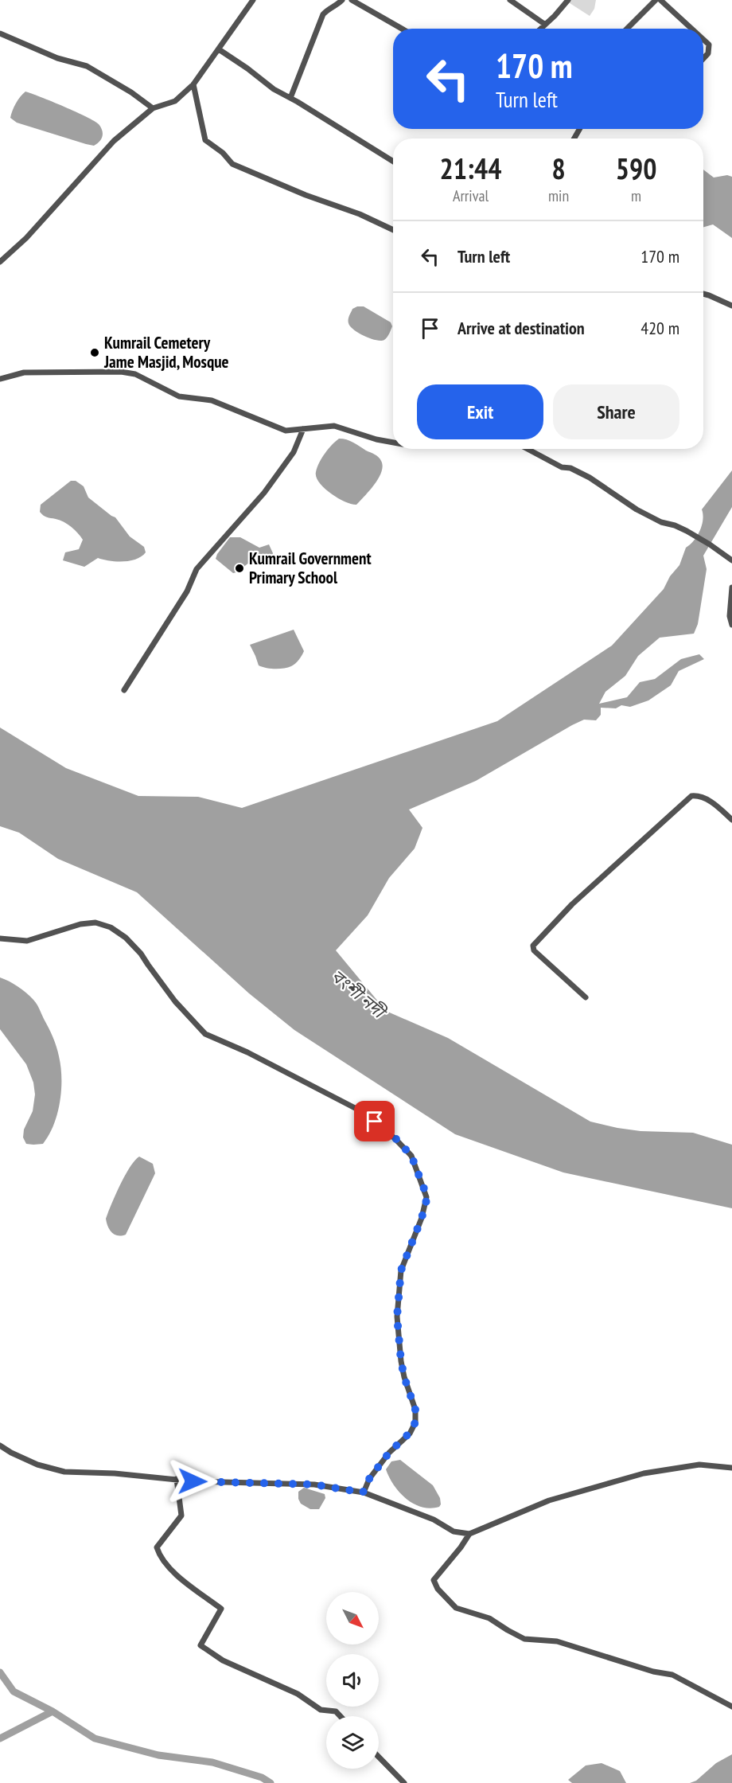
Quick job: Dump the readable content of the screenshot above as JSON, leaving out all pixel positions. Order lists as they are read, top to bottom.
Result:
{
  "water": ["বংশী নদী"],
  "places": ["Kumrail Cemetery Jame Masjid, Mosque", "Kumrail Government Primary School"],
  "north": "bottom right",
  "page": {
    "turn": ["170 m", "Turn left"],
    "eta": [
      "21:44",
      "Arrival",
      "8",
      "min",
      "590",
      "m"
    ],
    "list": [
      {
        "name": "Turn left",
        "value": "170 m"
      },
      {
        "name": "Arrive at destination",
        "value": "420 m"
      }
    ],
    "buttons": ["Exit", "Share"]
  }
}
